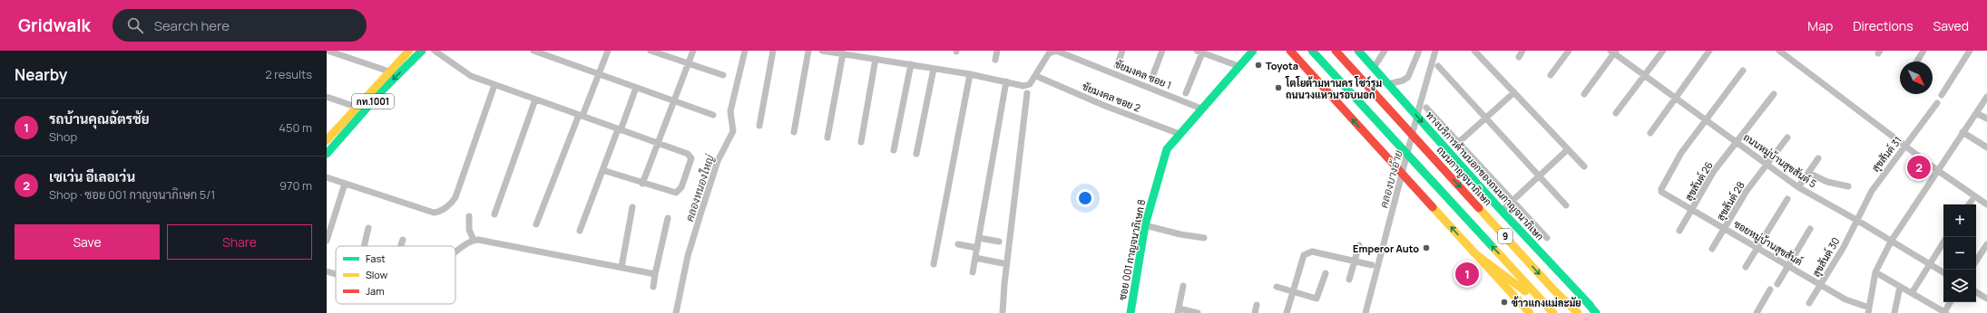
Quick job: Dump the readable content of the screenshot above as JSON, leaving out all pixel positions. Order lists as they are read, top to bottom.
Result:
{
  "streets": {
    "main road": [
      "กท.1001",
      "ถนนกาญจนาภิเษก",
      "ทางบริการด้านนอกของถนนกาญจนาภิเษก",
      "9",
      "ซอย 001 กาญจนาภิเษก 8"
    ],
    "street": [
      "ชัยมงคล ซอย 1",
      "ชัยมงคล ซอย 2",
      "สุขสันต์ 31",
      "ถนนหมู่บ้านสุขสันต์ 5",
      "สุขสันต์ 26",
      "สุขสันต์ 28",
      "ซอยหมู่บ้านสุขสันต์",
      "สุขสันต์ 30"
    ]
  },
  "crossings": [
    ["ชัยมงคล ซอย 1", "ซอย 001 กาญจนาภิเษก 8"],
    ["ชัยมงคล ซอย 2", "ซอย 001 กาญจนาภิเษก 8"],
    ["สุขสันต์ 31", "ถนนหมู่บ้านสุขสันต์ 5"],
    ["สุขสันต์ 31", "สุขสันต์ 30"],
    ["ถนนหมู่บ้านสุขสันต์ 5", "สุขสันต์ 26"],
    ["ถนนหมู่บ้านสุขสันต์ 5", "สุขสันต์ 28"],
    ["ถนนหมู่บ้านสุขสันต์ 5", "ซอยหมู่บ้านสุขสันต์"],
    ["ถนนหมู่บ้านสุขสันต์ 5", "สุขสันต์ 30"],
    ["สุขสันต์ 26", "ซอยหมู่บ้านสุขสันต์"],
    ["สุขสันต์ 28", "ซอยหมู่บ้านสุขสันต์"],
    ["ซอยหมู่บ้านสุขสันต์", "สุขสันต์ 30"]
  ],
  "water": ["คลองบางอ้าย", "คลองหนองใหญ่"],
  "places": [
    "Toyota",
    "โตโยต้ามหานคร โชว์รูม ถนนวงแหวนรอบนอก",
    "Emperor Auto",
    "ข้าวแกงแม่ละมัย"
  ],
  "legend": ["Fast", "Slow", "Jam"],
  "north": "bottom right",
  "page": {
    "header": "Gridwalk",
    "search": "Search here",
    "nav": ["Map", "Directions", "Saved"],
    "heading": ["Nearby", "2 results"],
    "list": [
      {
        "mark": "1",
        "name": "รถบ้านคุณฉัตรชัย",
        "note": "Shop",
        "value": "450 m"
      },
      {
        "mark": "2",
        "name": "เซเว่น อีเลอเว่น",
        "note": "Shop · ซอย 001 กาญจนาภิเษก 5/1",
        "value": "970 m"
      }
    ],
    "pins": ["2", "1"],
    "map_buttons": ["+", "−"],
    "buttons": ["Save", "Share"]
  }
}
